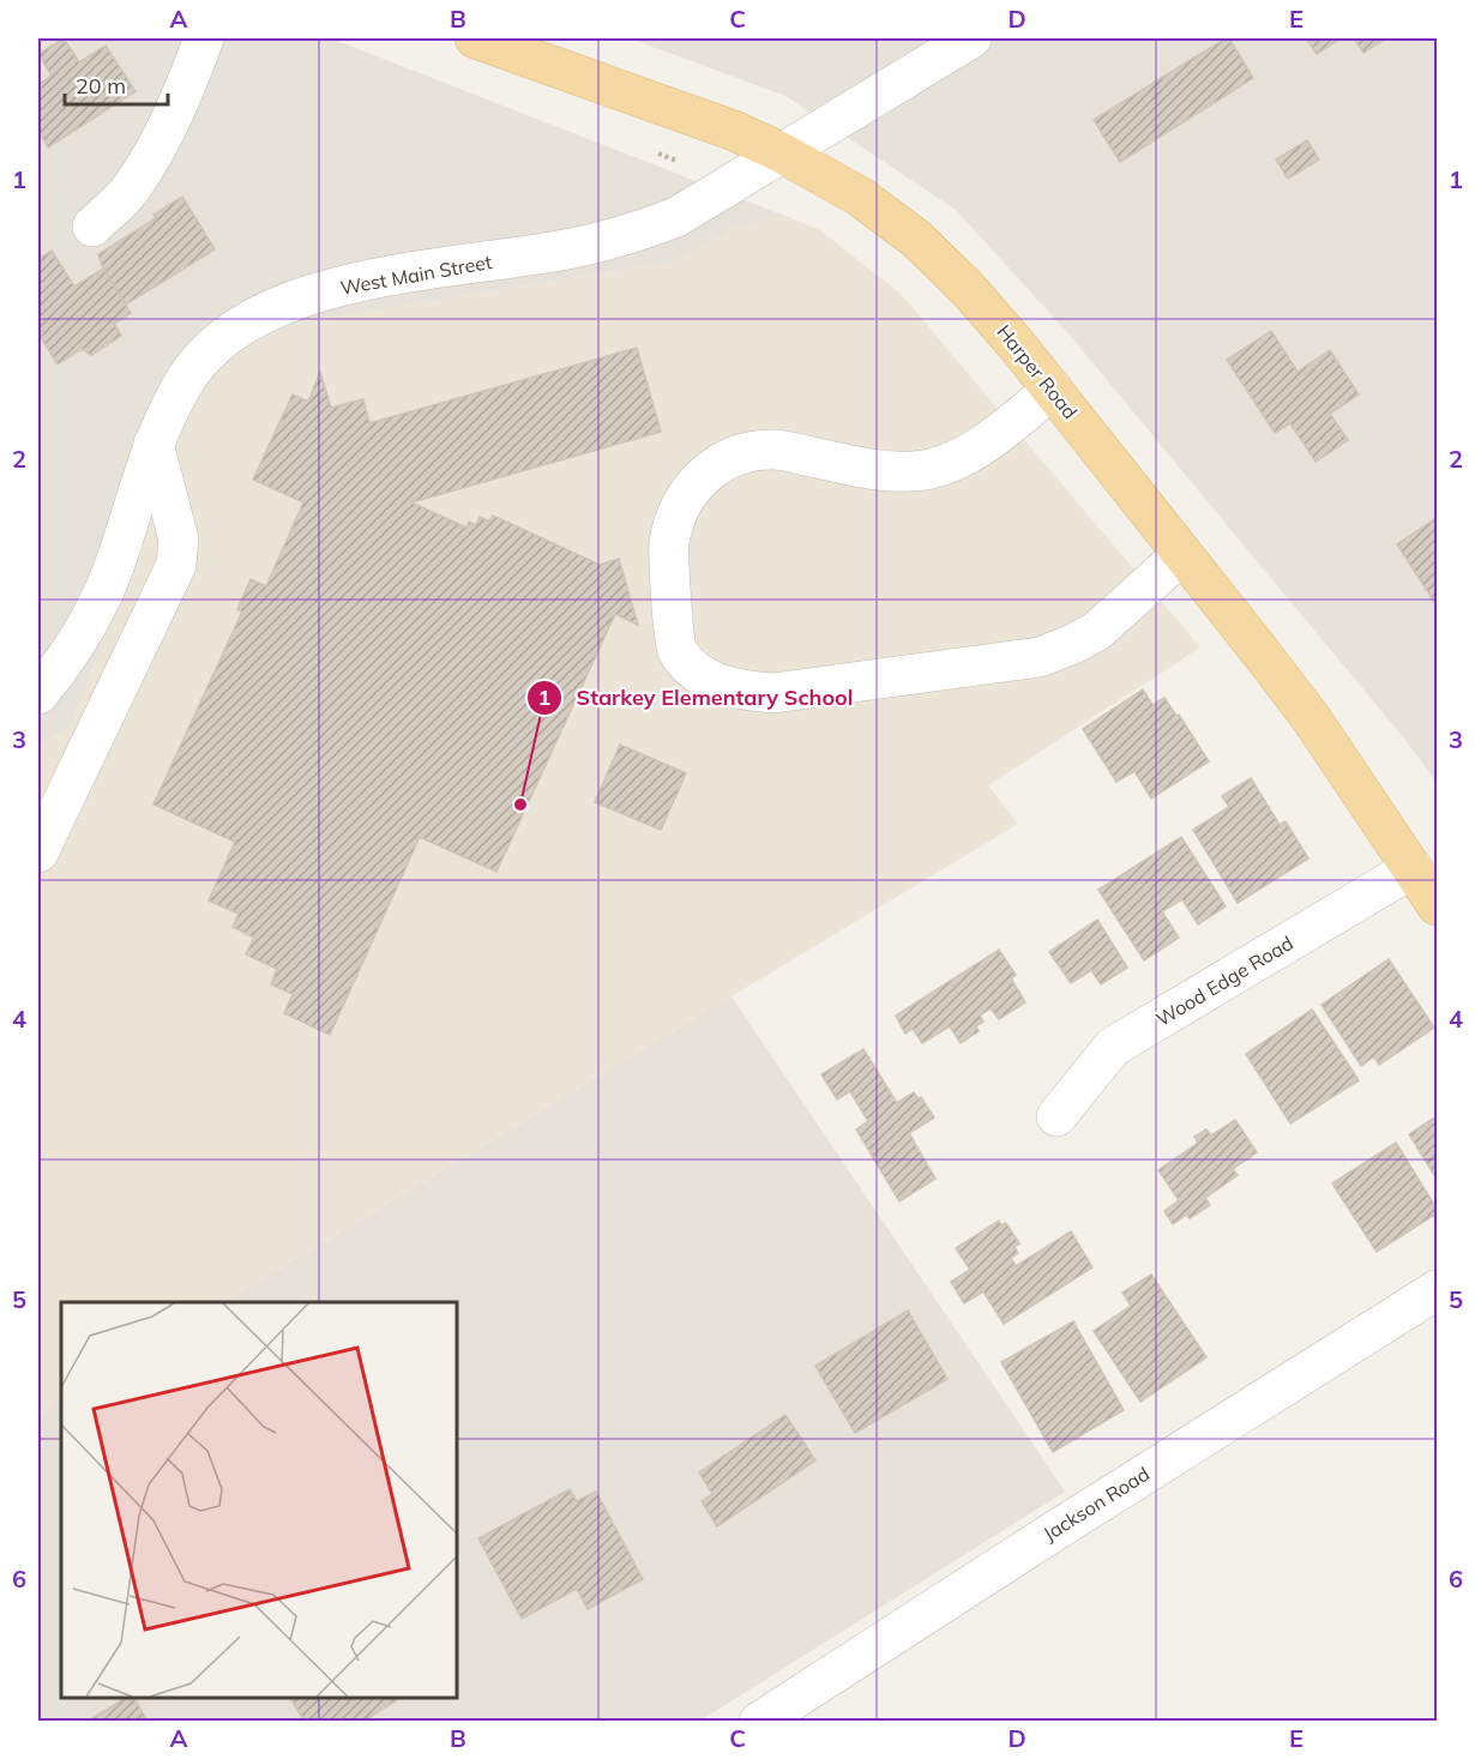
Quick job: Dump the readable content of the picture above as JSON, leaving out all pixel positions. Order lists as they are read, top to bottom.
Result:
{
  "streets": {
    "main road": ["Harper Road"],
    "street": ["West Main Street", "Wood Edge Road", "Jackson Road"]
  },
  "crossings": [
    ["West Main Street", "Harper Road"],
    ["Harper Road", "Wood Edge Road"]
  ],
  "places": ["Starkey Elementary School"],
  "scale_bar": "20 m",
  "grid": {
    "columns": [
      "A",
      "B",
      "C",
      "D",
      "E"
    ],
    "rows": [
      "1",
      "2",
      "3",
      "4",
      "5",
      "6"
    ]
  }
}
